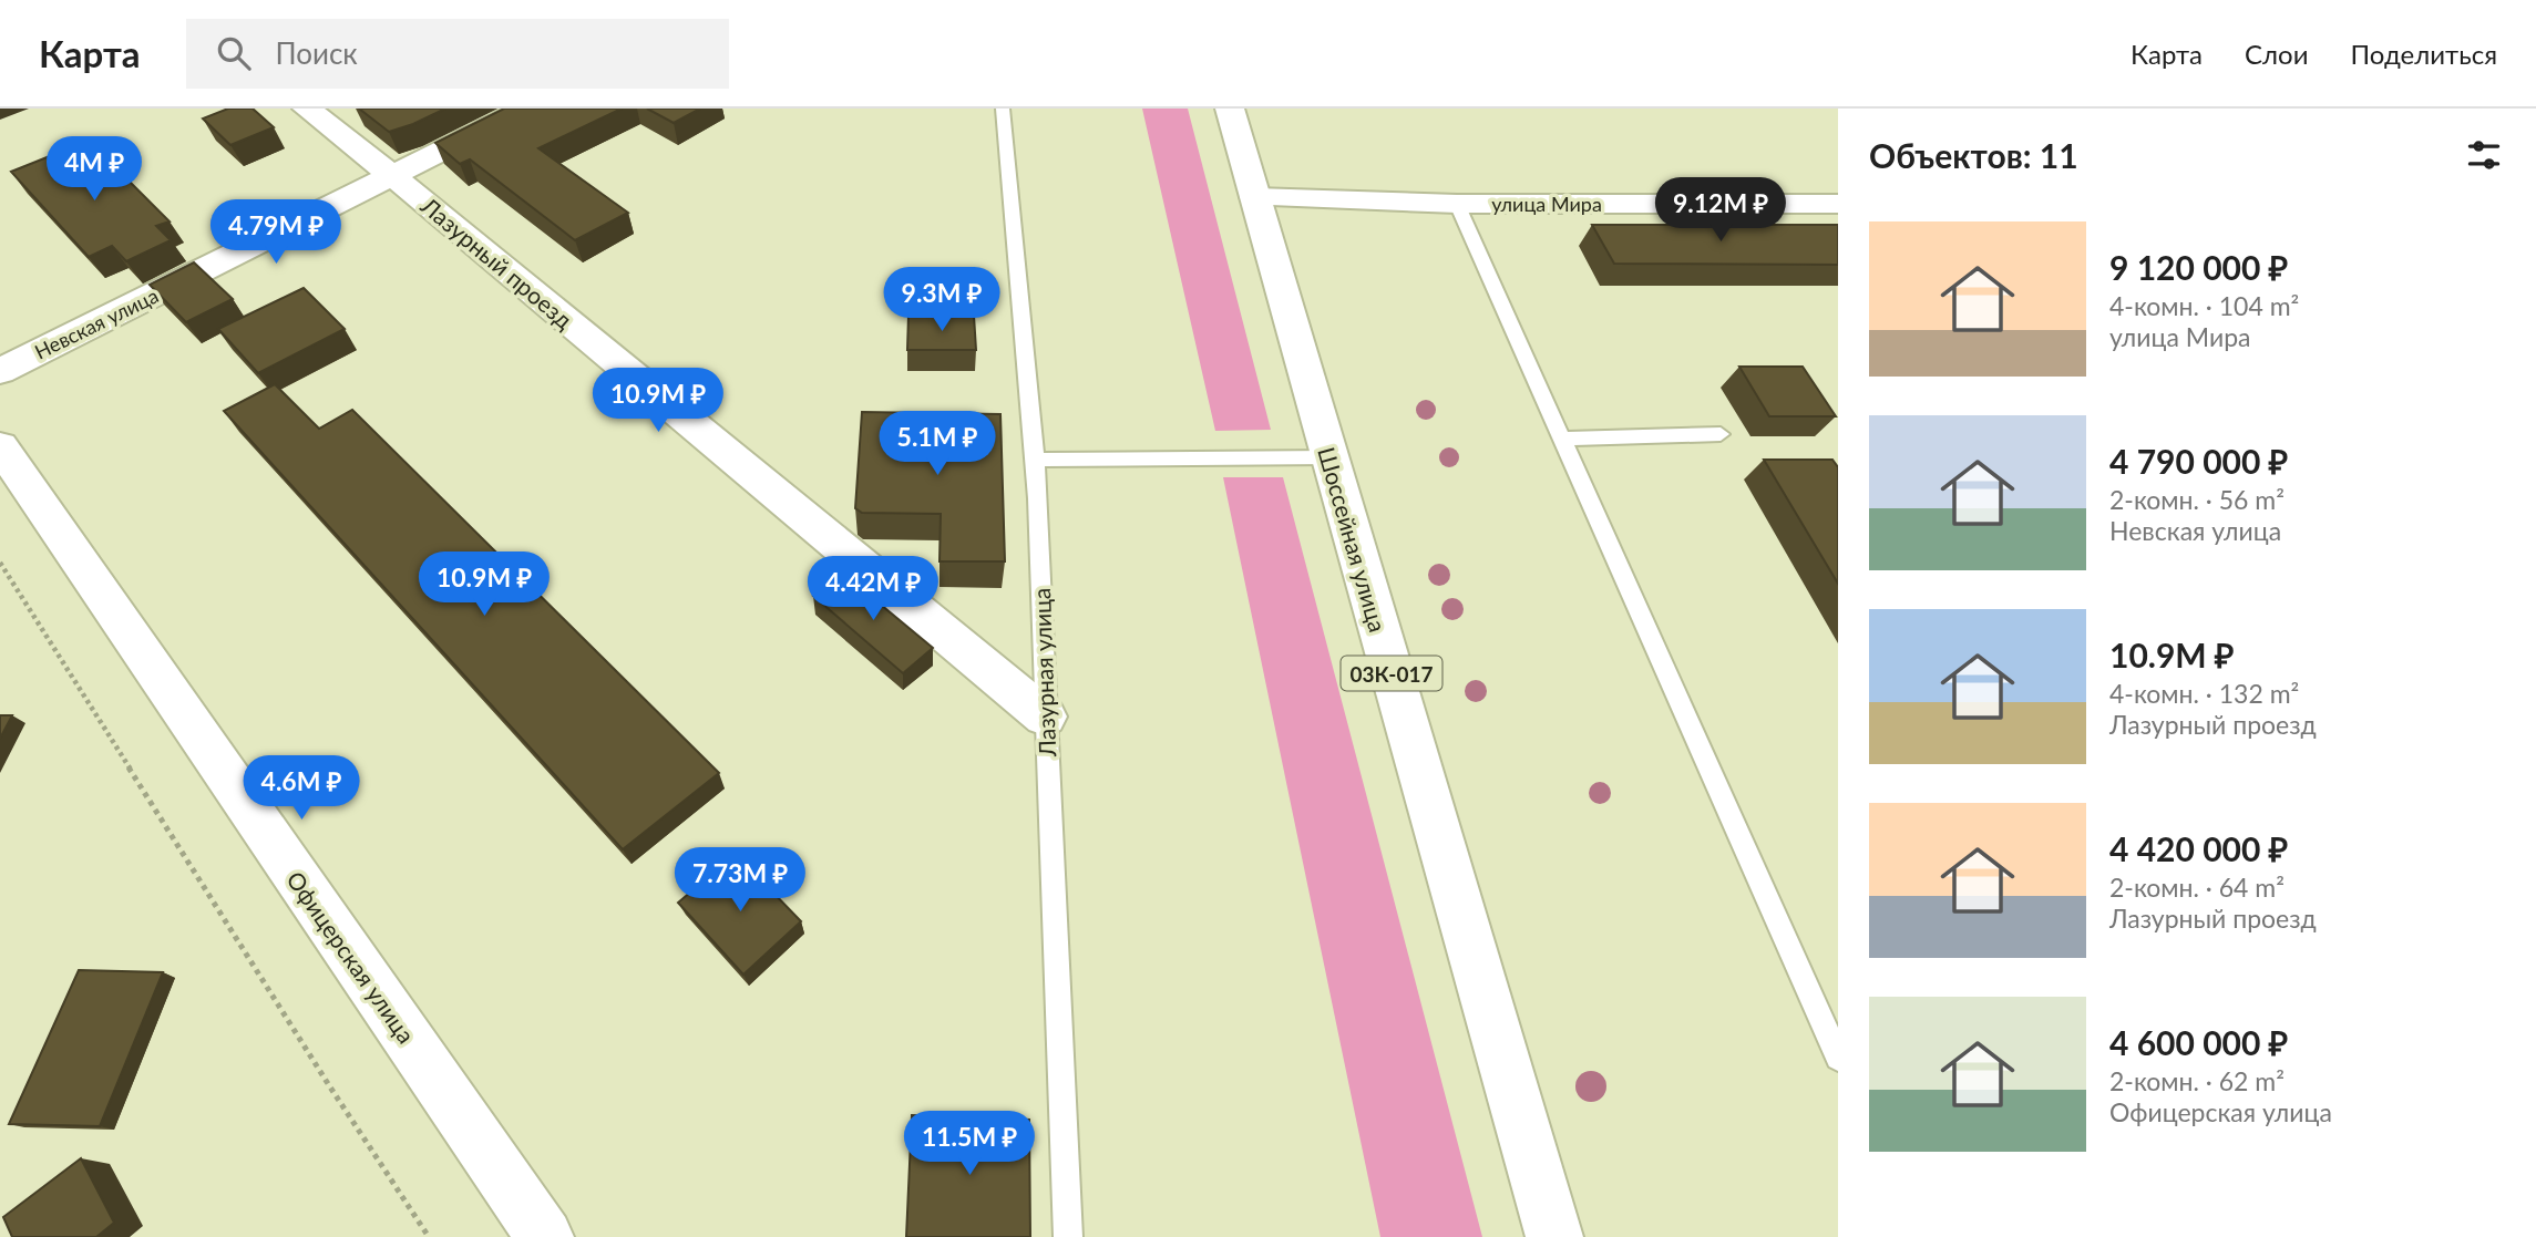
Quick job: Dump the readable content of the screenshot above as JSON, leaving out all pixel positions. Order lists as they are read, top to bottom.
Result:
{
  "streets": {
    "street": [
      "улица Мира",
      "Лазурный проезд",
      "Невская улица",
      "Шоссейная улица",
      "03К-017",
      "Офицерская улица"
    ],
    "lane": ["Лазурная улица"]
  },
  "crossings": [
    ["улица Мира", "Шоссейная улица"],
    ["Лазурный проезд", "Невская улица"],
    ["Лазурный проезд", "Лазурная улица"]
  ],
  "page": {
    "header": "Карта",
    "search": "Поиск",
    "nav": ["Карта", "Слои", "Поделиться"],
    "heading": "Объектов: 11",
    "price": [
      "4M ₽",
      "9.12M ₽",
      "4.79M ₽",
      "9.3M ₽",
      "10.9M ₽",
      "5.1M ₽",
      "10.9M ₽",
      "4.42M ₽",
      "4.6M ₽",
      "7.73M ₽",
      "11.5M ₽"
    ],
    "list": [
      {
        "name": "9 120 000 ₽",
        "note": "4-комн. · 104 m² · улица Мира"
      },
      {
        "name": "4 790 000 ₽",
        "note": "2-комн. · 56 m² · Невская улица"
      },
      {
        "name": "10.9M ₽",
        "note": "4-комн. · 132 m² · Лазурный проезд"
      },
      {
        "name": "4 420 000 ₽",
        "note": "2-комн. · 64 m² · Лазурный проезд"
      },
      {
        "name": "4 600 000 ₽",
        "note": "2-комн. · 62 m² · Офицерская улица"
      }
    ]
  }
}
